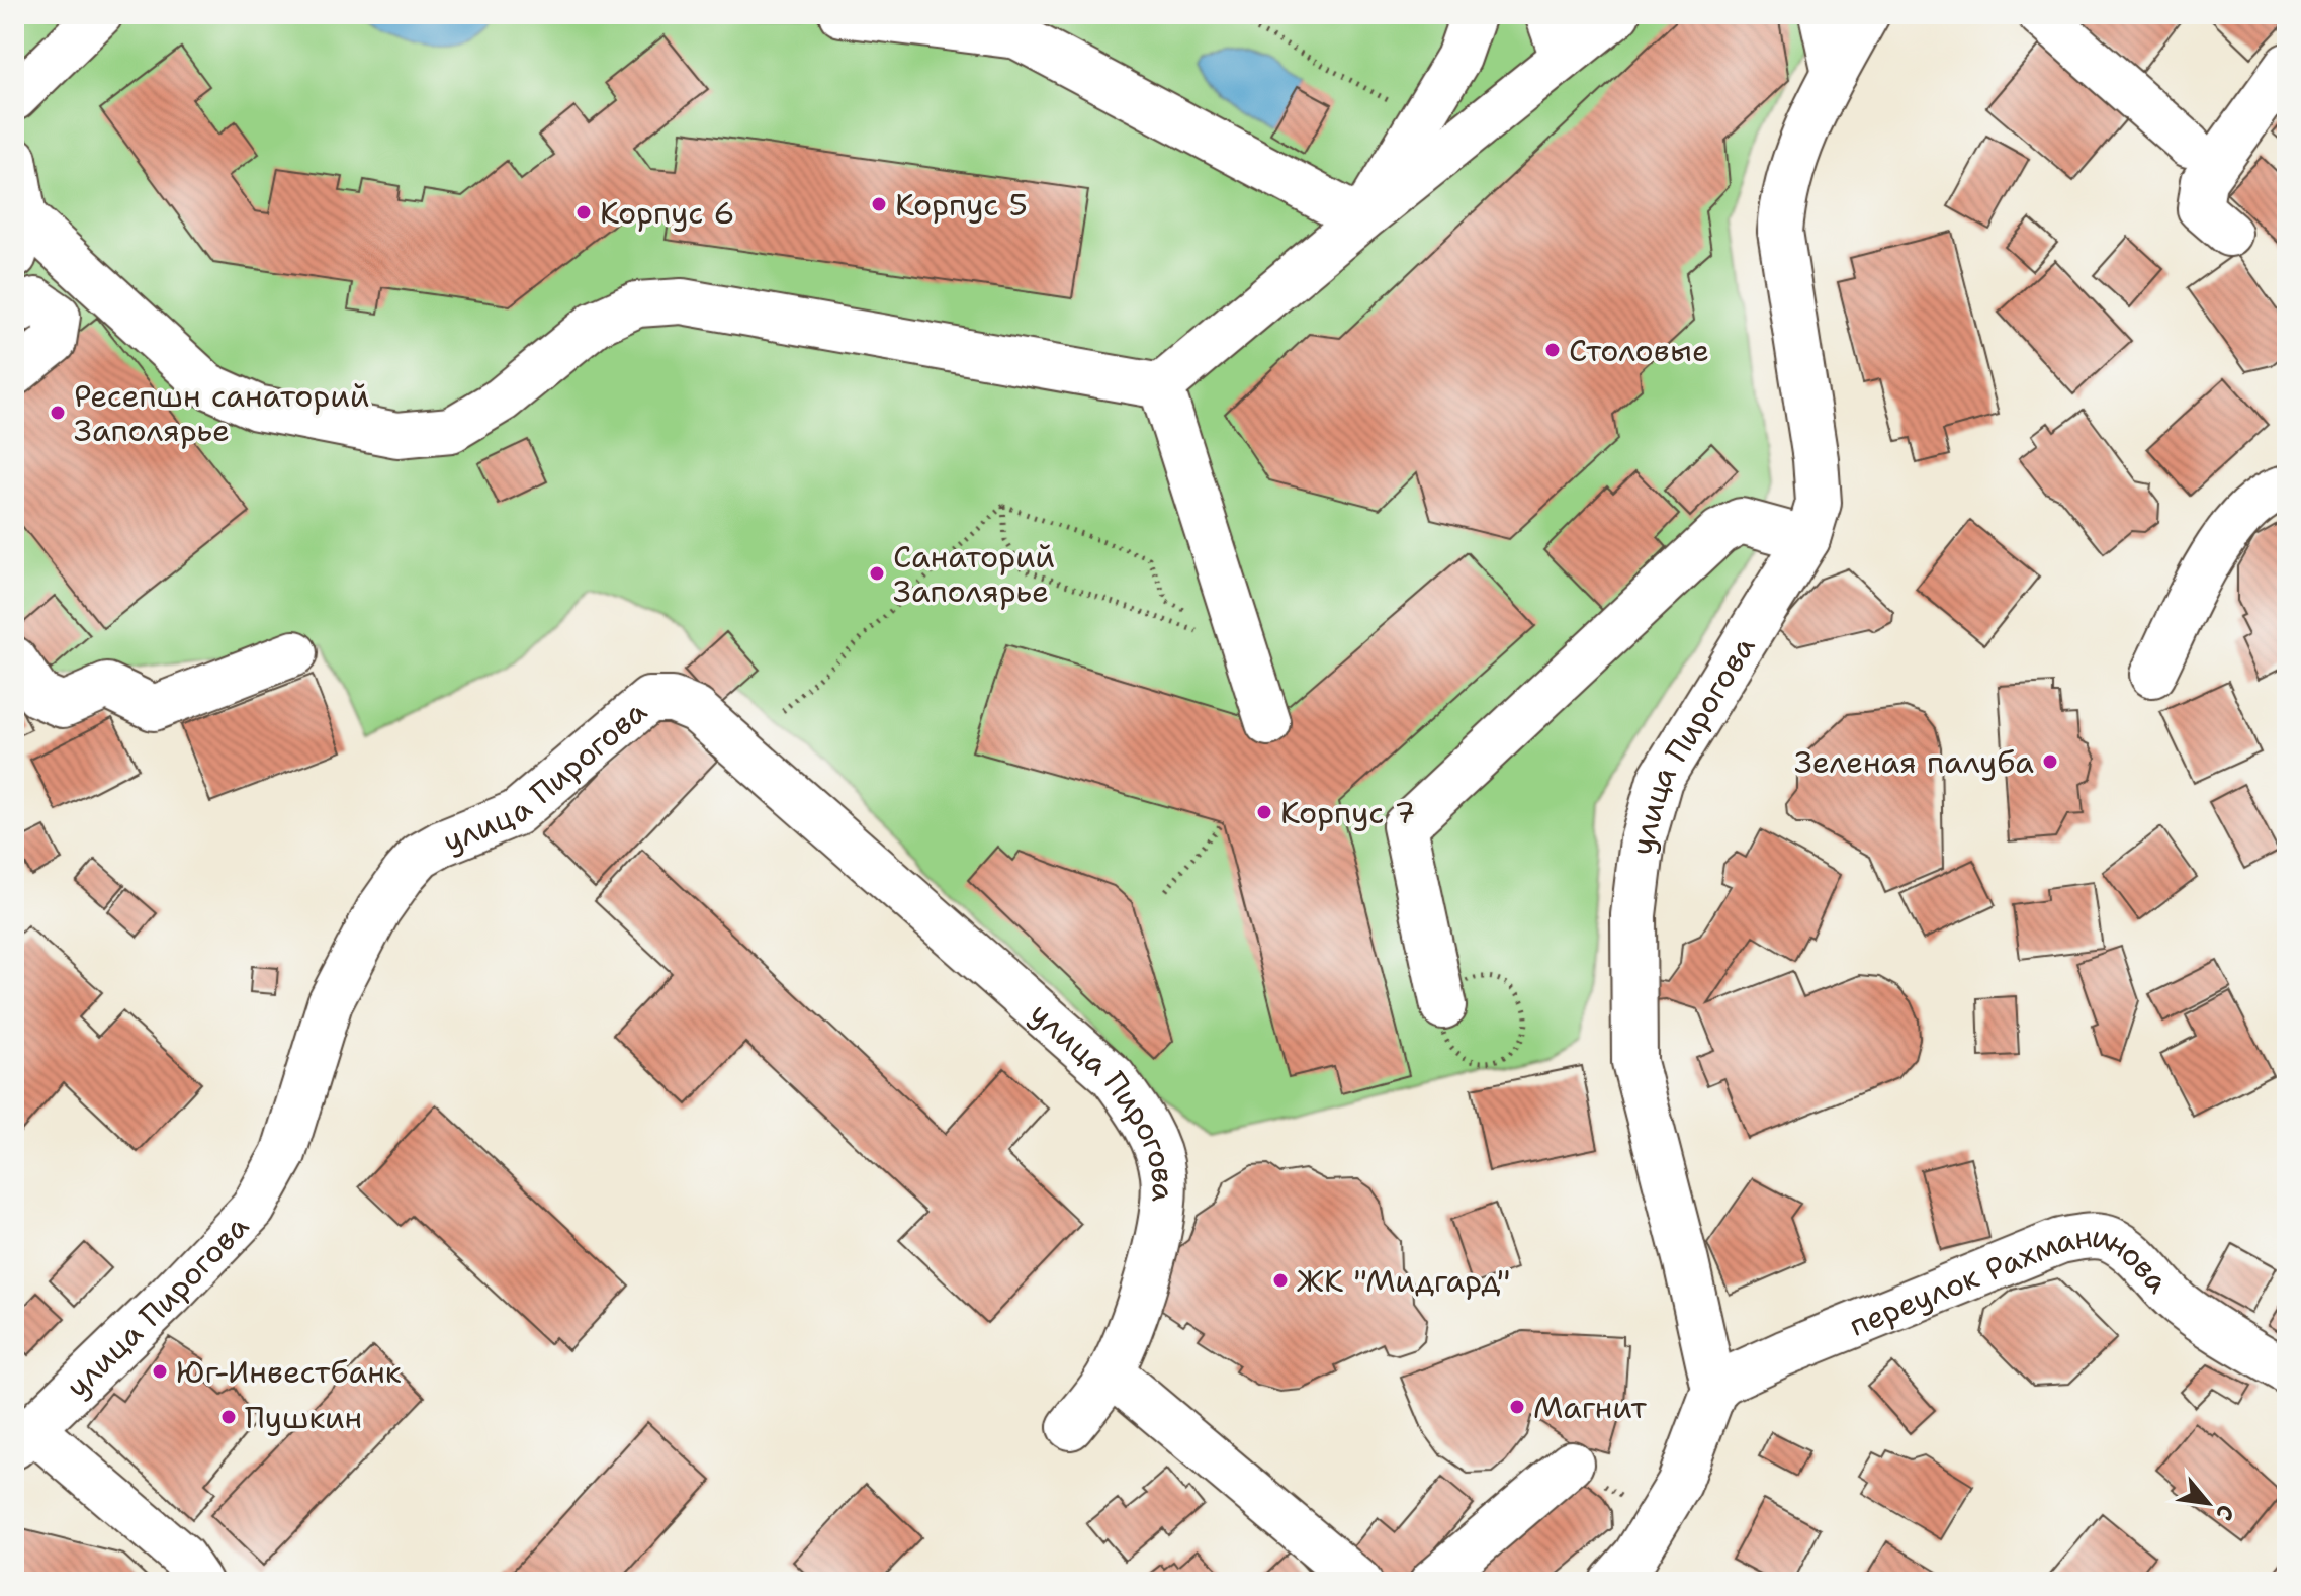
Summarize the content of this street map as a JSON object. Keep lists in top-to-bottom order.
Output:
{
  "streets": {
    "street": ["улица Пирогова", "переулок Рахманинова"]
  },
  "crossings": [
    ["улица Пирогова", "переулок Рахманинова"]
  ],
  "places": [
    "Корпус 5",
    "Корпус 6",
    "Столовые",
    "Ресепшн санаторий Заполярье",
    "Санаторий Заполярье",
    "Зеленая палуба",
    "Корпус 7",
    "ЖК \"Мидгард\"",
    "Юг-Инвестбанк",
    "Магнит",
    "Пушкин"
  ],
  "north": "bottom right"
}
